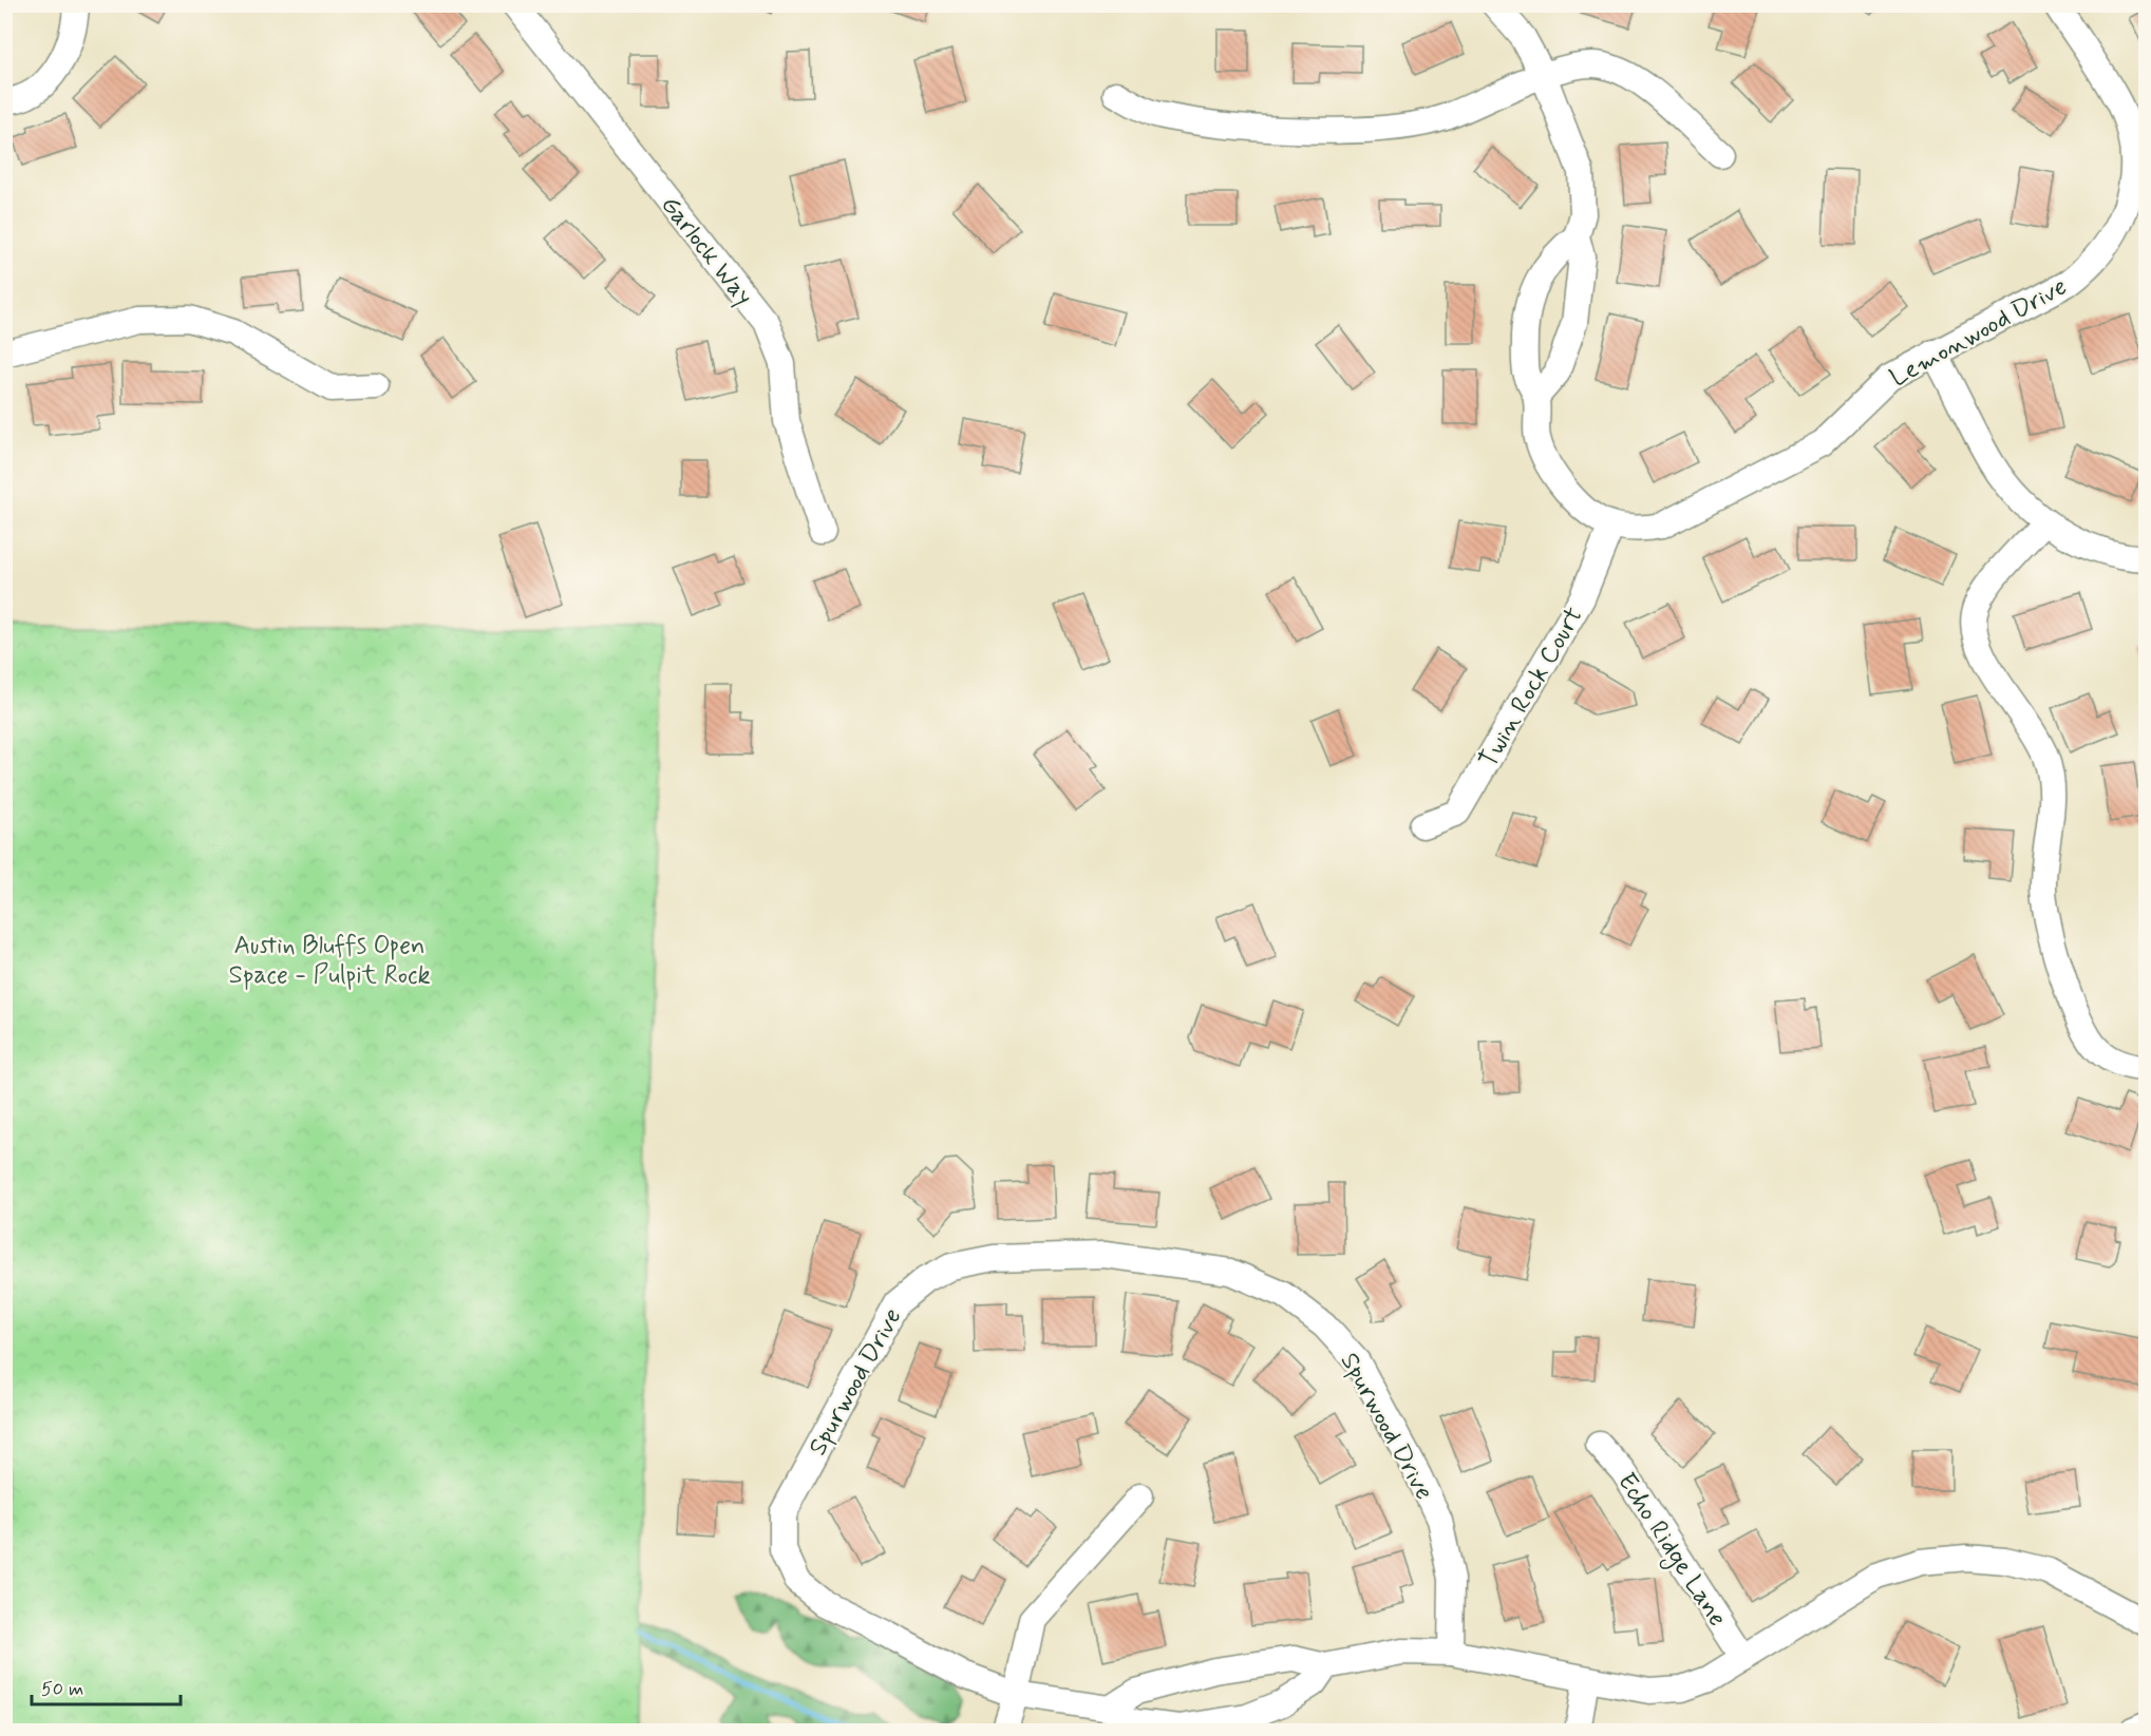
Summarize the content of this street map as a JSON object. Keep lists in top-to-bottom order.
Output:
{
  "streets": {
    "street": [
      "Garlock Way",
      "Lemonwood Drive",
      "Twin Rock Court",
      "Spurwood Drive",
      "Echo Ridge Lane"
    ]
  },
  "crossings": [
    ["Lemonwood Drive", "Twin Rock Court"]
  ],
  "parks": ["Austin Bluffs Open Space - Pulpit Rock"],
  "scale_bar": "50 m"
}
